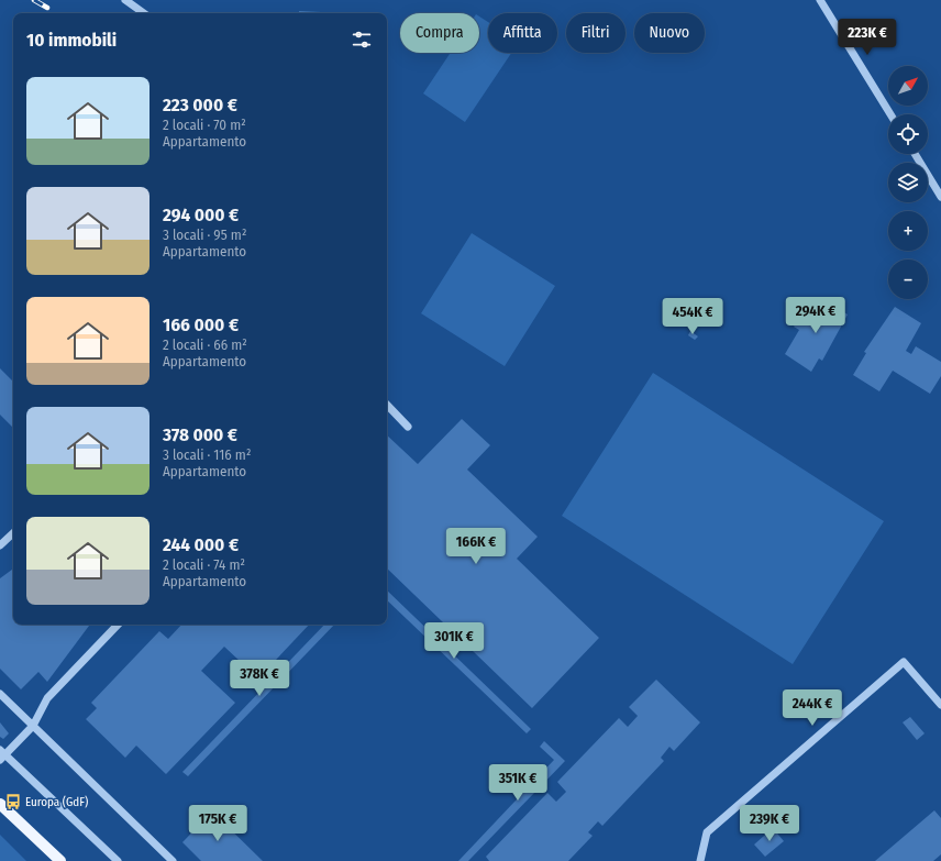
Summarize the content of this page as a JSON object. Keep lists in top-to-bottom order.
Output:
{
  "places": {
    "bus stop": ["Europa (GdF)"]
  },
  "north": "top right",
  "page": {
    "chip": [
      "Compra",
      "Affitta",
      "Filtri",
      "Nuovo"
    ],
    "heading": "10 immobili",
    "price": [
      "223K €",
      "294K €",
      "454K €",
      "166K €",
      "301K €",
      "378K €",
      "244K €",
      "351K €",
      "175K €",
      "239K €"
    ],
    "map_buttons": ["+", "−"],
    "list": [
      {
        "name": "223 000 €",
        "note": "2 locali · 70 m² · Appartamento"
      },
      {
        "name": "294 000 €",
        "note": "3 locali · 95 m² · Appartamento"
      },
      {
        "name": "166 000 €",
        "note": "2 locali · 66 m² · Appartamento"
      },
      {
        "name": "378 000 €",
        "note": "3 locali · 116 m² · Appartamento"
      },
      {
        "name": "244 000 €",
        "note": "2 locali · 74 m² · Appartamento"
      }
    ]
  }
}
